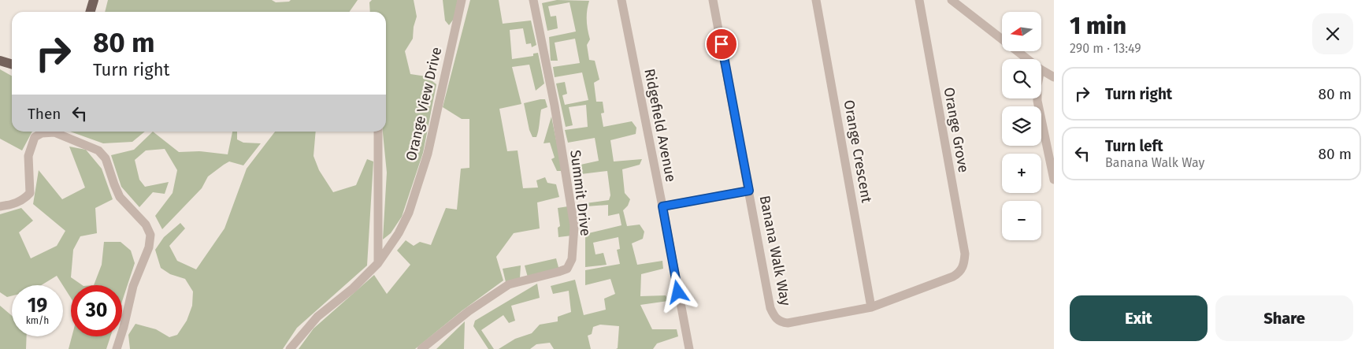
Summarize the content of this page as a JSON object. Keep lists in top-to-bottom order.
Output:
{
  "streets": {
    "street": [
      "Orange View Drive",
      "Ridgefield Avenue",
      "Orange Grove",
      "Orange Crescent",
      "Summit Drive",
      "Banana Walk Way"
    ]
  },
  "crossings": [
    ["Orange Grove", "Orange Crescent"],
    ["Orange Grove", "Banana Walk Way"],
    ["Orange Crescent", "Banana Walk Way"]
  ],
  "north": "left",
  "page": {
    "heading": ["1 min", "290 m · 13:49"],
    "map_buttons": ["+", "−"],
    "turn": ["80 m", "Turn right"],
    "list": [
      {
        "name": "Turn right",
        "value": "80 m"
      },
      {
        "name": "Turn left",
        "note": "Banana Walk Way",
        "value": "80 m"
      }
    ],
    "then": "Then",
    "speed": "19 km/h",
    "limit": "30",
    "buttons": ["Exit", "Share"]
  }
}
